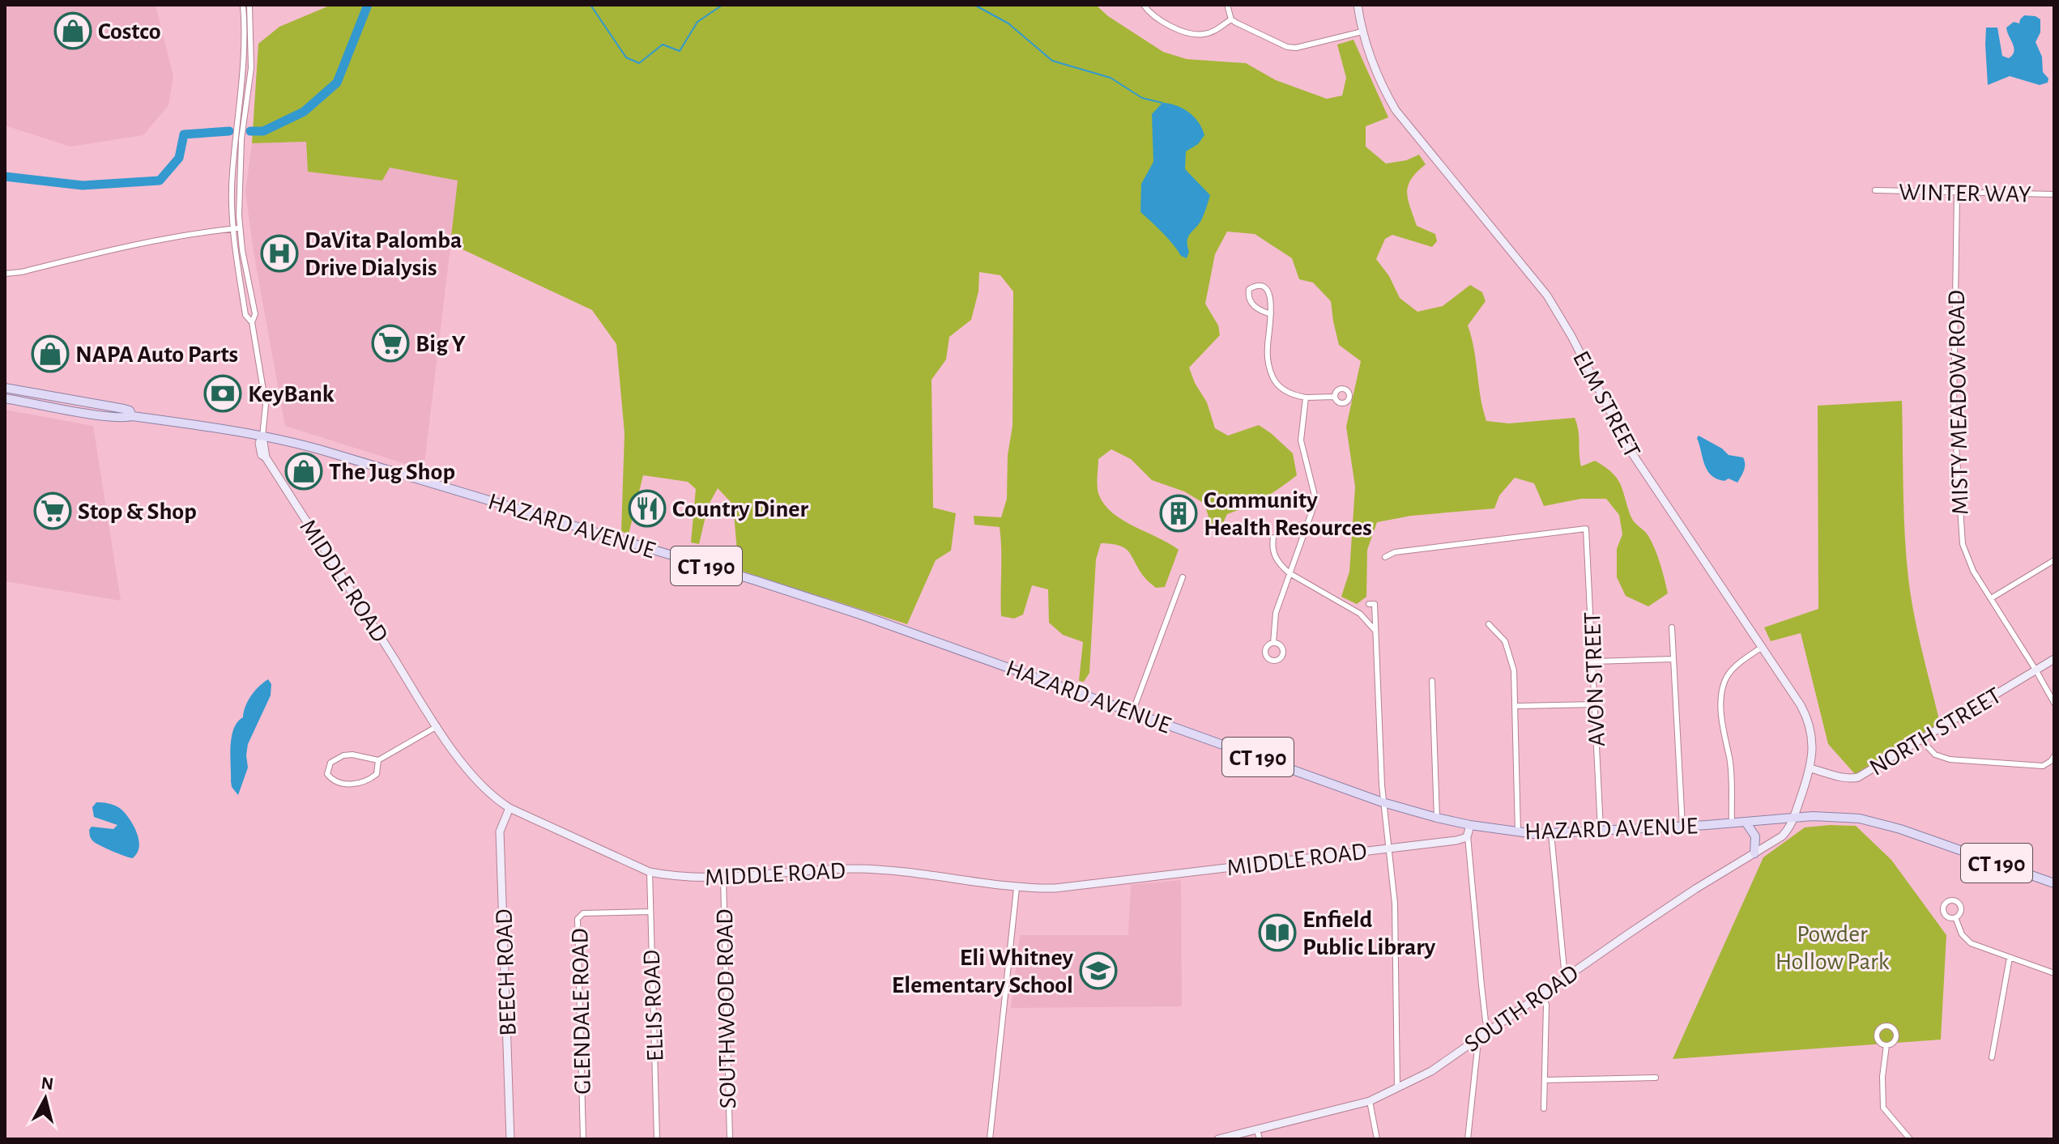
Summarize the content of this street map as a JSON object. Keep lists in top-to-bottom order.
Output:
{
  "streets": {
    "main road": ["HAZARD AVENUE", "CT 190"],
    "street": [
      "WINTER WAY",
      "MISTY MEADOW ROAD",
      "ELM STREET",
      "MIDDLE ROAD",
      "AVON STREET",
      "NORTH STREET",
      "BEECH ROAD",
      "ELLIS ROAD",
      "SOUTH ROAD",
      "SOUTHWOOD ROAD",
      "GLENDALE ROAD"
    ]
  },
  "crossings": [
    ["WINTER WAY", "MISTY MEADOW ROAD"],
    ["MISTY MEADOW ROAD", "NORTH STREET"],
    ["ELM STREET", "HAZARD AVENUE"],
    ["ELM STREET", "NORTH STREET"],
    ["ELM STREET", "SOUTH ROAD"],
    ["HAZARD AVENUE", "MIDDLE ROAD"],
    ["HAZARD AVENUE", "AVON STREET"],
    ["HAZARD AVENUE", "SOUTH ROAD"],
    ["MIDDLE ROAD", "BEECH ROAD"],
    ["MIDDLE ROAD", "ELLIS ROAD"],
    ["MIDDLE ROAD", "SOUTHWOOD ROAD"],
    ["ELLIS ROAD", "GLENDALE ROAD"]
  ],
  "parks": ["Powder Hollow Park"],
  "places": {
    "shop": ["Costco", "NAPA Auto Parts", "The Jug Shop"],
    "hospital": ["DaVita Palomba Drive Dialysis"],
    "supermarket": ["Big Y", "Stop & Shop"],
    "bank": ["KeyBank"],
    "restaurant": ["Country Diner"],
    "building": ["Community Health Resources"],
    "library": ["Enfield Public Library"],
    "school or university": ["Eli Whitney Elementary School"]
  },
  "north": "top"
}
